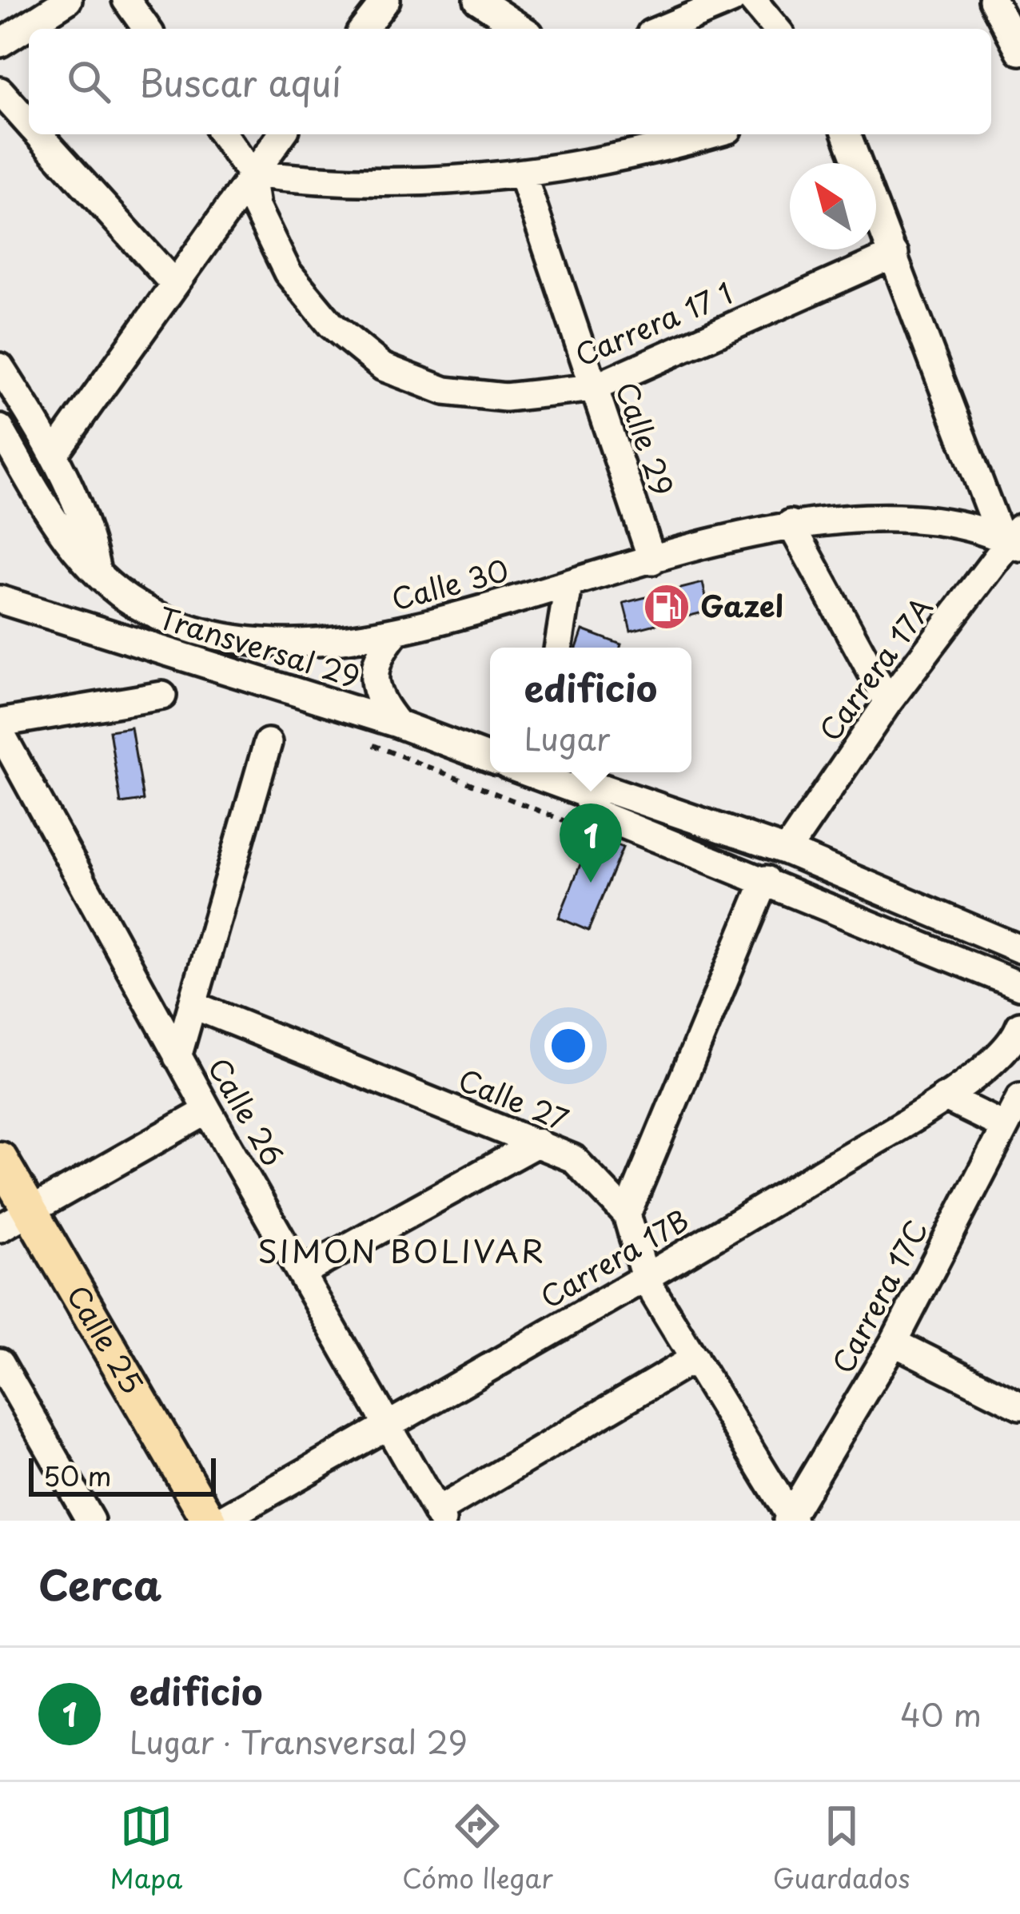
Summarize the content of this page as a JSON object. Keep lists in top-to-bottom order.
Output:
{
  "streets": {
    "main road": ["Calle 25"],
    "street": [
      "Carrera 17 1",
      "Calle 29",
      "Calle 30",
      "Transversal 29",
      "Carrera 17A",
      "Calle 27",
      "Calle 26",
      "Carrera 17B",
      "Carrera 17C"
    ]
  },
  "crossings": [
    ["Carrera 17 1", "Calle 29"],
    ["Calle 29", "Calle 30"],
    ["Calle 30", "Carrera 17A"],
    ["Calle 27", "Carrera 17B"],
    ["Calle 27", "Carrera 17C"],
    ["Calle 26", "Carrera 17B"]
  ],
  "districts": ["SIMON BOLIVAR"],
  "places": {
    "fuel station": ["Gazel"]
  },
  "scale_bar": "50 m",
  "north": "top left",
  "page": {
    "search": "Buscar aquí",
    "popup": ["edificio", "Lugar"],
    "pins": "1",
    "scale": "50 m",
    "heading": "Cerca",
    "list": [
      {
        "mark": "1",
        "name": "edificio",
        "note": "Lugar · Transversal 29",
        "value": "40 m"
      }
    ],
    "nav": ["Mapa", "Cómo llegar", "Guardados"]
  }
}
